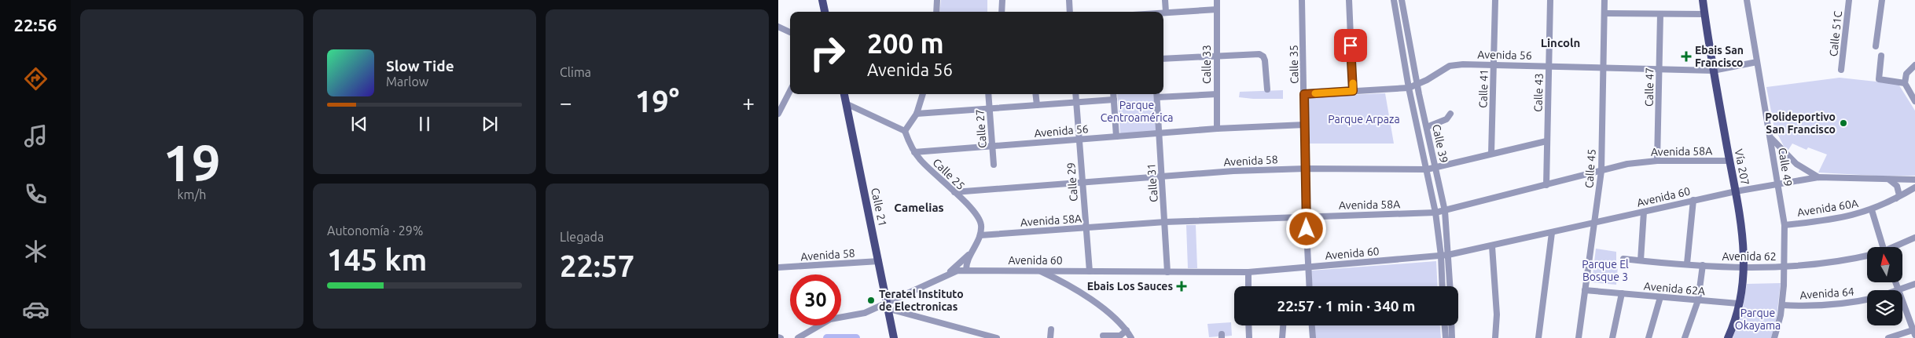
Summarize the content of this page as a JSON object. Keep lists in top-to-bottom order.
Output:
{
  "streets": {
    "main road": ["Vía 207", "Calle 21"],
    "street": [
      "Calle 51C",
      "Avenida 56",
      "Calle 33",
      "Calle 35",
      "Calle 47",
      "Calle 41",
      "Calle 43",
      "Calle 27",
      "Calle 39",
      "Avenida 58A",
      "Avenida 58",
      "Calle 49",
      "Calle 45",
      "Calle 25",
      "Calle 29",
      "Calle 31",
      "Avenida 60",
      "Avenida 60A",
      "Avenida 62",
      "Avenida 62A",
      "Avenida 64"
    ]
  },
  "crossings": [
    ["Avenida 56", "Calle 33"],
    ["Avenida 56", "Calle 35"],
    ["Avenida 56", "Calle 47"],
    ["Avenida 56", "Calle 41"],
    ["Avenida 56", "Calle 43"],
    ["Avenida 56", "Calle 27"],
    ["Avenida 56", "Calle 39"],
    ["Avenida 56", "Vía 207"],
    ["Avenida 56", "Calle 49"],
    ["Avenida 56", "Calle 45"],
    ["Avenida 56", "Calle 25"],
    ["Avenida 56", "Calle 29"],
    ["Avenida 56", "Calle 31"],
    ["Calle 35", "Avenida 58A"],
    ["Calle 35", "Avenida 58"],
    ["Calle 35", "Avenida 60"],
    ["Calle 47", "Avenida 58A"],
    ["Calle 41", "Avenida 58"],
    ["Calle 43", "Avenida 58A"],
    ["Calle 43", "Avenida 58"],
    ["Calle 39", "Avenida 58A"],
    ["Calle 39", "Avenida 58"],
    ["Calle 39", "Avenida 60"],
    ["Avenida 58A", "Vía 207"],
    ["Avenida 58A", "Calle 45"],
    ["Avenida 58A", "Calle 25"],
    ["Avenida 58A", "Calle 29"],
    ["Avenida 58A", "Calle 31"],
    ["Avenida 58", "Calle 25"],
    ["Avenida 58", "Calle 29"],
    ["Avenida 58", "Calle 31"],
    ["Avenida 58", "Calle 21"],
    ["Vía 207", "Avenida 60"],
    ["Vía 207", "Avenida 62"],
    ["Vía 207", "Avenida 62A"],
    ["Calle 49", "Avenida 60"],
    ["Calle 49", "Avenida 60A"],
    ["Calle 49", "Avenida 62"],
    ["Calle 49", "Avenida 64"],
    ["Calle 45", "Avenida 60"],
    ["Calle 45", "Avenida 62A"],
    ["Calle 29", "Avenida 60"],
    ["Calle 31", "Avenida 60"],
    ["Avenida 60", "Calle 21"]
  ],
  "districts": ["Lincoln", "Camelias"],
  "parks": [
    "Parque Centroamérica",
    "Parque Arpaza",
    "Parque El Bosque 3",
    "Parque Okayama"
  ],
  "places": {
    "health": ["Ebais San Francisco", "Ebais Los Sauces"],
    "other": ["Polideportivo San Francisco", "Teratel Instituto de Electronicas"]
  },
  "north": "top",
  "page": {
    "tabs": "22:56",
    "tile": [
      ["19", "km/h"],
      "Clima",
      ["Autonomía · 29%", "145 km"],
      ["Llegada", "22:57"]
    ],
    "turn": ["200 m", "Avenida 56"],
    "song": ["Slow Tide", "Marlow"],
    "heat": ["−", "19°", "+"],
    "limit": "30",
    "trip": "22:57 · 1 min · 340 m"
  }
}
